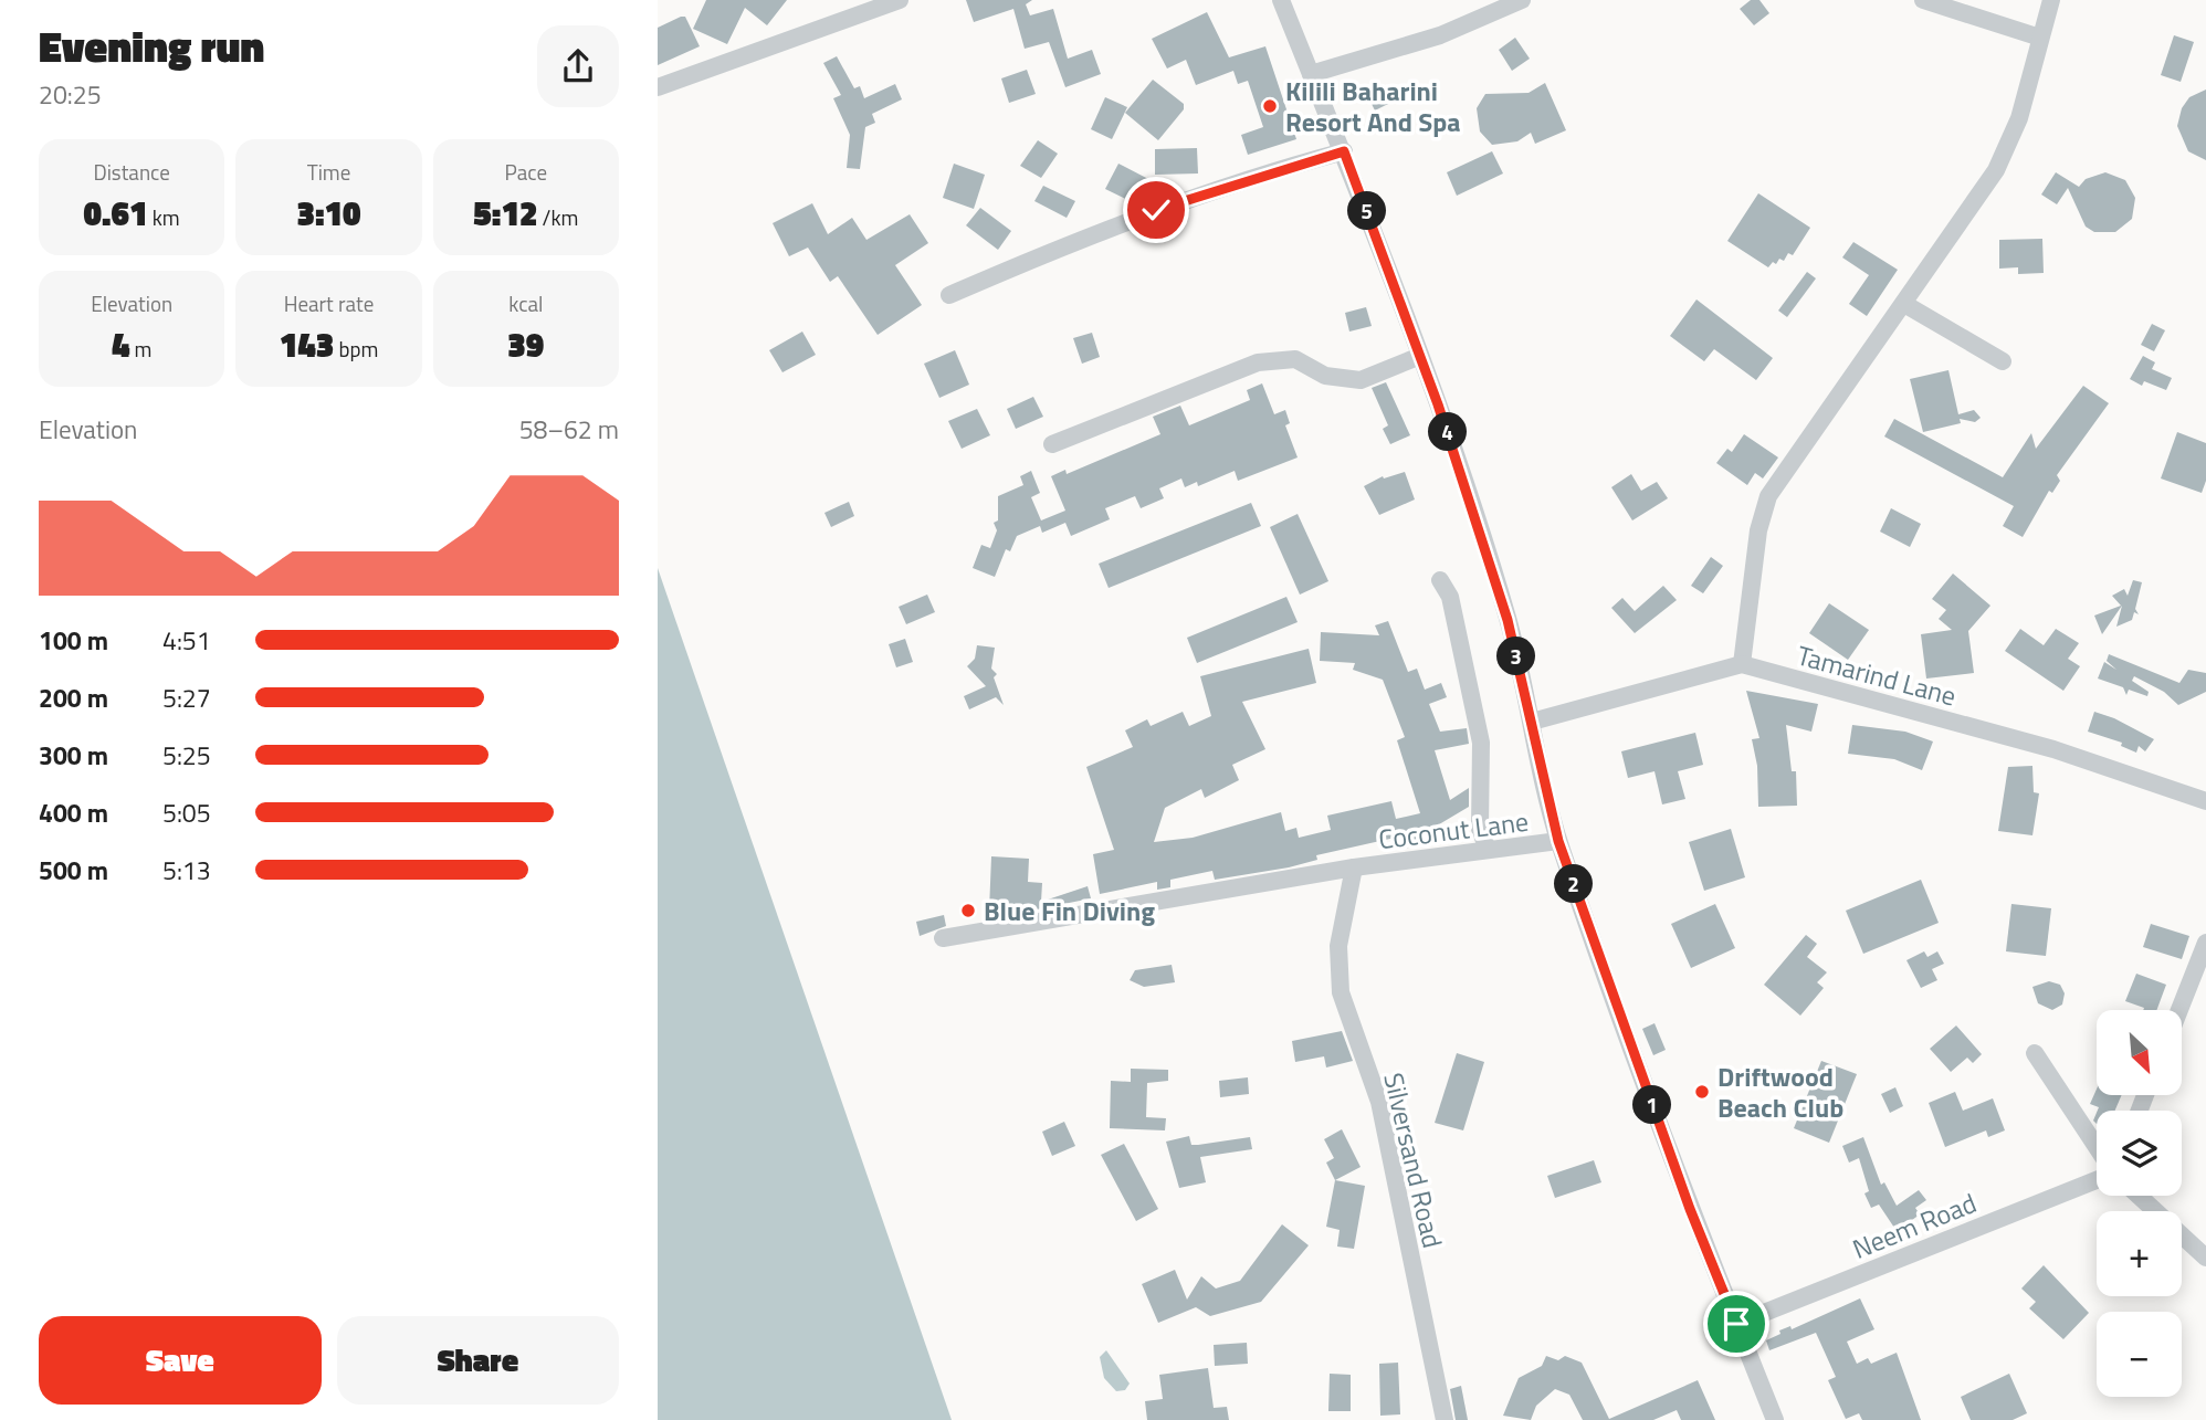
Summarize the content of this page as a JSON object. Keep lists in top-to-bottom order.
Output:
{
  "streets": {
    "street": [
      "Tamarind Lane",
      "Coconut Lane",
      "Silversand Road",
      "Neem Road"
    ]
  },
  "crossings": [
    ["Coconut Lane", "Silversand Road"]
  ],
  "places": ["Kilili Baharini Resort And Spa", "Blue Fin Diving", "Driftwood Beach Club"],
  "north": "bottom right",
  "page": {
    "heading": ["Evening run", "20:25"],
    "stats": [
      ["Distance", "0.61 km"],
      ["Time", "3:10"],
      ["Pace", "5:12 /km"],
      ["Elevation", "4 m"],
      ["Heart rate", "143 bpm"],
      ["kcal", "39"]
    ],
    "pins": [
      "5",
      "4",
      "3",
      "2",
      "1"
    ],
    "chart": ["Elevation", "58–62 m"],
    "list": [
      {
        "name": "100 m",
        "note": "4:51"
      },
      {
        "name": "200 m",
        "note": "5:27"
      },
      {
        "name": "300 m",
        "note": "5:25"
      },
      {
        "name": "400 m",
        "note": "5:05"
      },
      {
        "name": "500 m",
        "note": "5:13"
      }
    ],
    "map_buttons": ["+", "−"],
    "buttons": ["Save", "Share"]
  }
}
